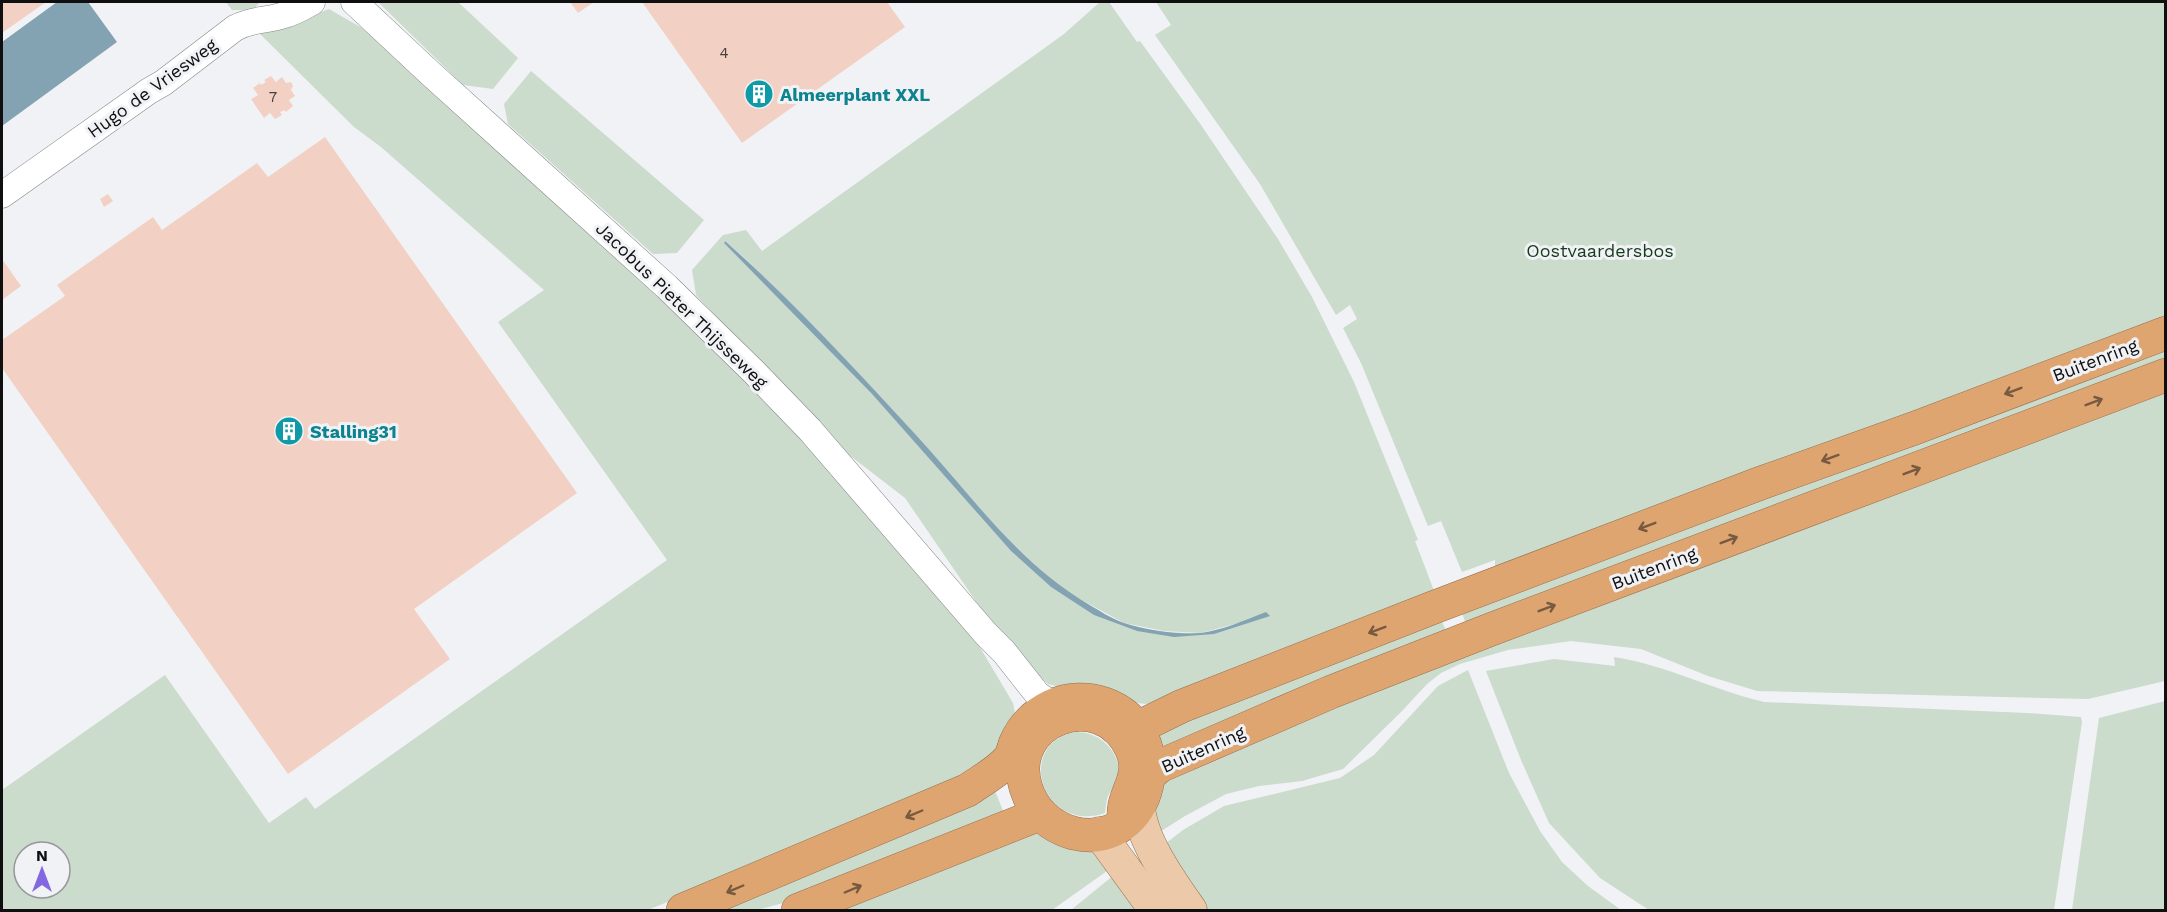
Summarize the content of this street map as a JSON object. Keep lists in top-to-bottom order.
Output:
{
  "streets": {
    "highway": ["Buitenring"],
    "street": ["Hugo de Vriesweg", "Jacobus Pieter Thijsseweg"]
  },
  "crossings": [
    ["Jacobus Pieter Thijsseweg", "Buitenring"]
  ],
  "parks": ["Oostvaardersbos"],
  "places": {
    "building": ["Almeerplant XXL", "Stalling31"]
  },
  "house_numbers": ["4", "7"],
  "north": "top"
}
